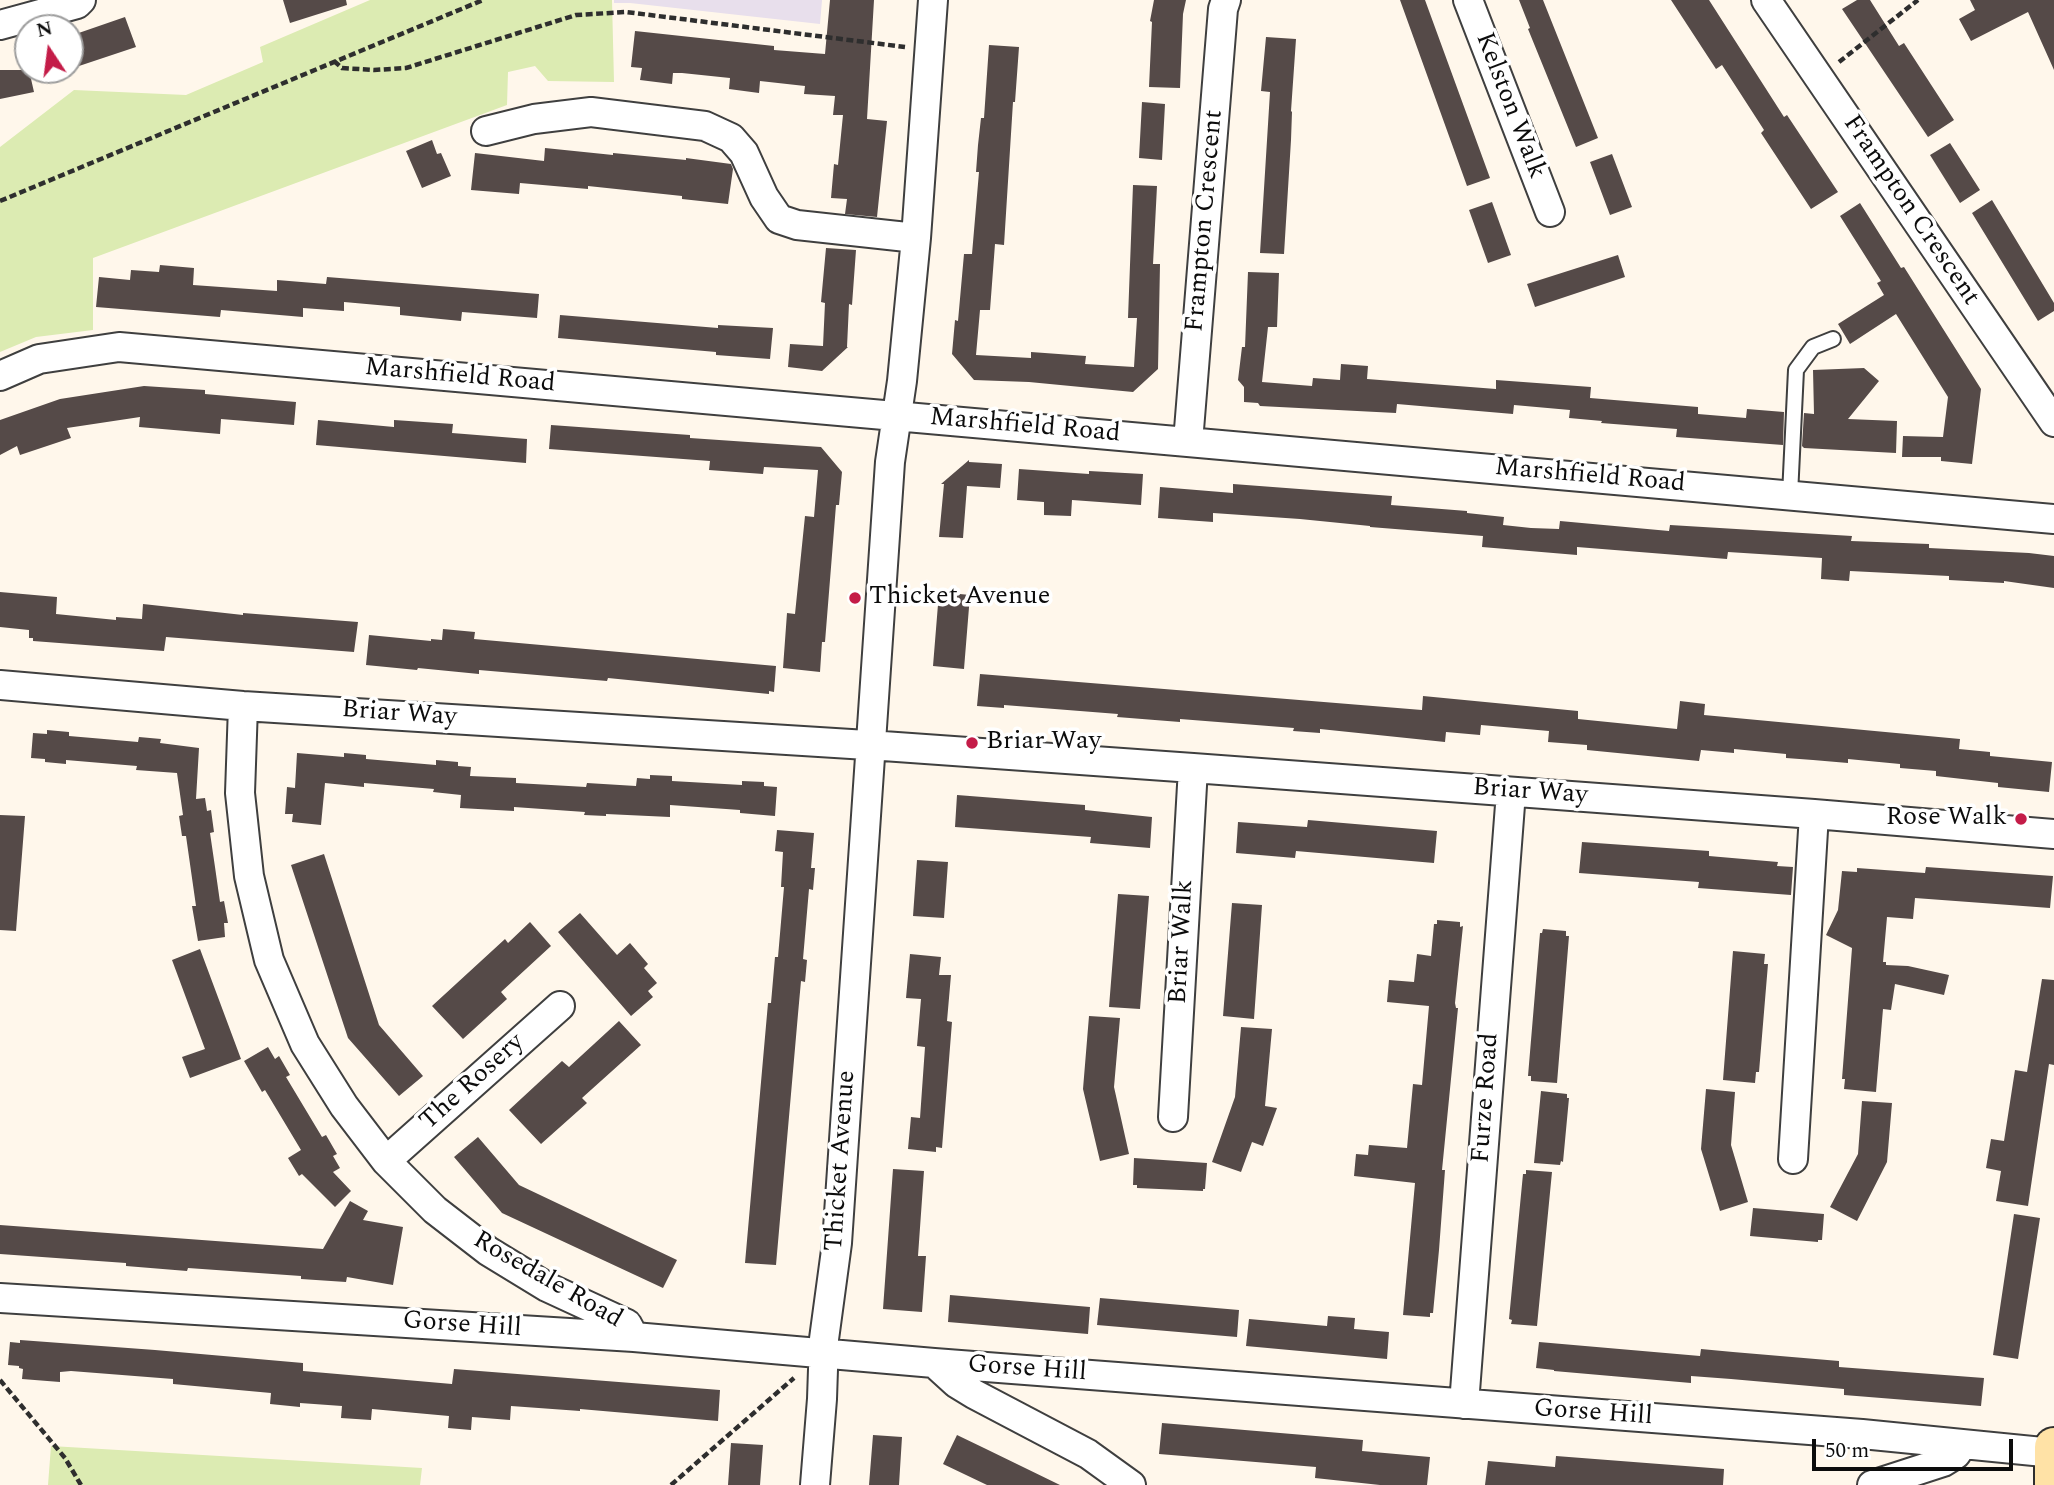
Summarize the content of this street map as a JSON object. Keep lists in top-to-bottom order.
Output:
{
  "streets": {
    "street": [
      "Kelston Walk",
      "Frampton Crescent",
      "Marshfield Road",
      "Briar Way",
      "Briar Walk",
      "The Rosery",
      "Furze Road",
      "Thicket Avenue",
      "Rosedale Road",
      "Gorse Hill"
    ]
  },
  "crossings": [
    ["Frampton Crescent", "Marshfield Road"],
    ["Marshfield Road", "Thicket Avenue"],
    ["Briar Way", "Briar Walk"],
    ["Briar Way", "Furze Road"],
    ["Briar Way", "Thicket Avenue"],
    ["Briar Way", "Rosedale Road"],
    ["The Rosery", "Rosedale Road"],
    ["Furze Road", "Gorse Hill"],
    ["Thicket Avenue", "Gorse Hill"],
    ["Rosedale Road", "Gorse Hill"]
  ],
  "places": ["Thicket Avenue", "Briar Way", "Rose Walk"],
  "scale_bar": "50 m",
  "north": "top"
}
